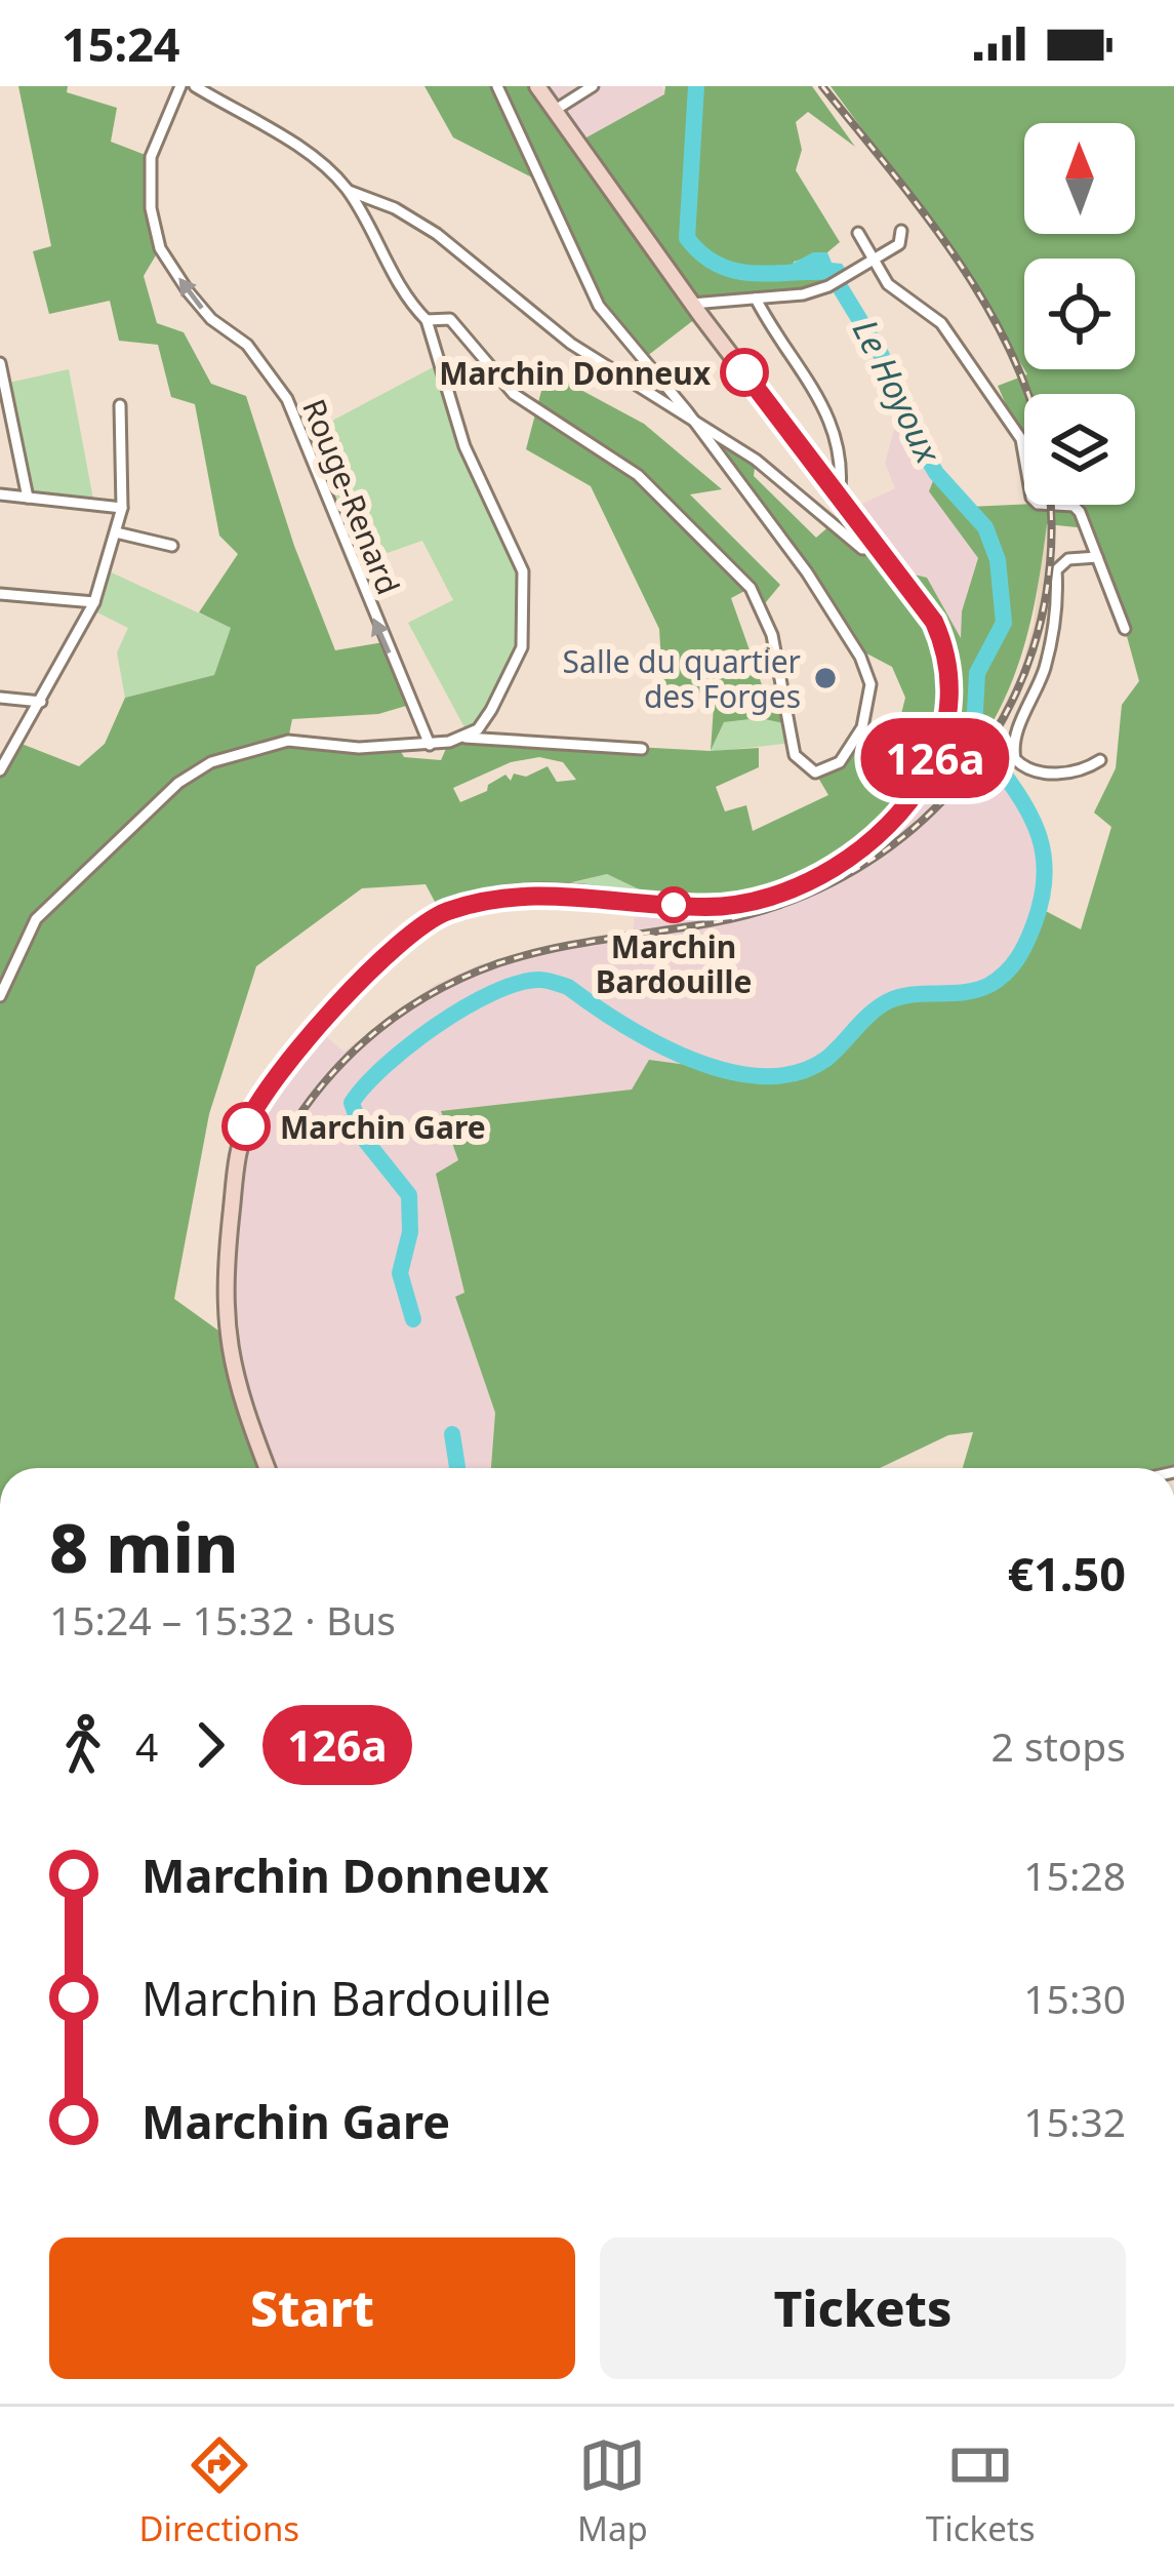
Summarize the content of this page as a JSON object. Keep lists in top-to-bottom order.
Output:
{
  "streets": {
    "street": ["Rouge-Renard"]
  },
  "one_way": ["Rouge-Renard"],
  "water": ["Le Hoyoux"],
  "places": [
    "Marchin Donneux",
    "Salle du quartier des Forges",
    "Marchin Bardouille",
    "Marchin Gare"
  ],
  "lines": ["bus line 126a"],
  "north": "top",
  "page": {
    "status": "15:24",
    "on_map": "126a",
    "heading": ["8 min", "15:24 – 15:32 · Bus", "€1.50"],
    "legs": ["4", "126a", "2 stops"],
    "list": [
      {
        "name": "Marchin Donneux",
        "value": "15:28"
      },
      {
        "name": "Marchin Bardouille",
        "value": "15:30"
      },
      {
        "name": "Marchin Gare",
        "value": "15:32"
      }
    ],
    "buttons": ["Start", "Tickets"],
    "tabs": ["Directions", "Map", "Tickets"]
  }
}
